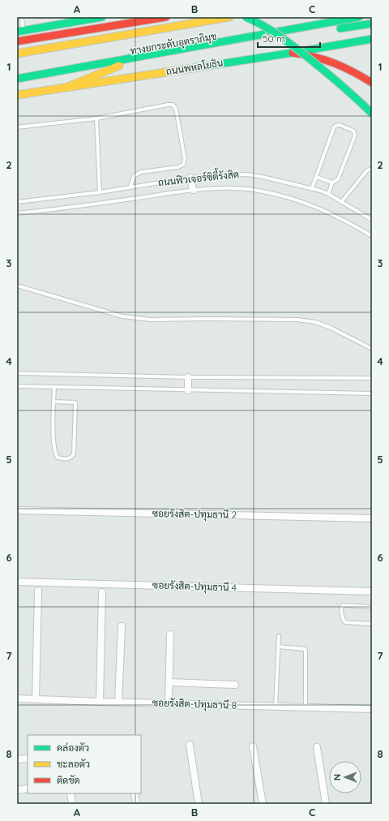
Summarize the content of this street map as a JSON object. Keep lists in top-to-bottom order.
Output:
{
  "streets": {
    "main road": ["ทางยกระดับอุตราภิมุข", "ถนนพหลโยธิน"],
    "street": ["ซอยรังสิต-ปทุมธานี 2", "ซอยรังสิต-ปทุมธานี 4", "ซอยรังสิต-ปทุมธานี 8"],
    "lane": ["ถนนฟิวเจอร์ซิตี้รังสิต"]
  },
  "legend": ["คล่องตัว", "ชะลอตัว", "ติดขัด"],
  "scale_bar": "50 m",
  "north": "left",
  "grid": {
    "columns": ["A", "B", "C"],
    "rows": [
      "1",
      "2",
      "3",
      "4",
      "5",
      "6",
      "7",
      "8"
    ]
  }
}
